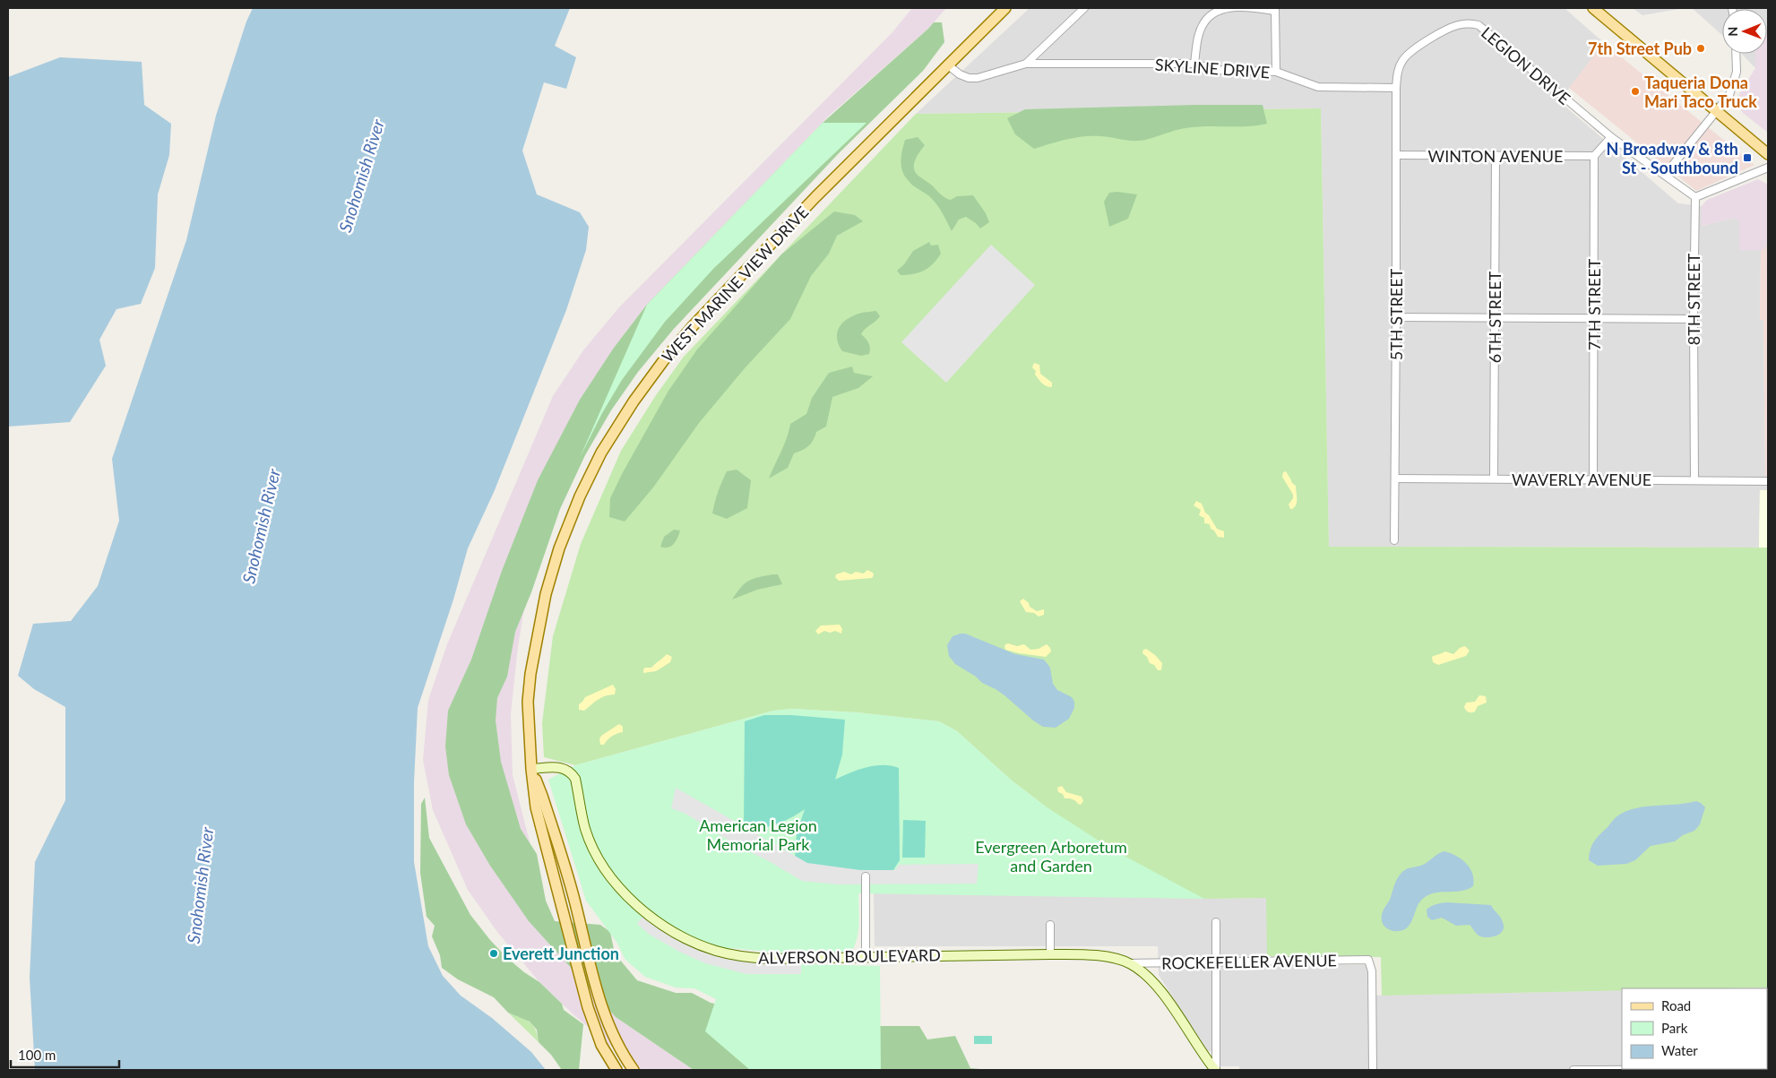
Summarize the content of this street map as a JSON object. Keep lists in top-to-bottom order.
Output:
{
  "streets": {
    "main road": ["WEST MARINE VIEW DRIVE", "ALVERSON BOULEVARD"],
    "street": [
      "LEGION DRIVE",
      "SKYLINE DRIVE",
      "WINTON AVENUE",
      "8TH STREET",
      "7TH STREET",
      "5TH STREET",
      "6TH STREET",
      "WAVERLY AVENUE",
      "ROCKEFELLER AVENUE"
    ]
  },
  "crossings": [
    ["LEGION DRIVE", "SKYLINE DRIVE"],
    ["LEGION DRIVE", "8TH STREET"],
    ["LEGION DRIVE", "5TH STREET"],
    ["SKYLINE DRIVE", "5TH STREET"],
    ["WINTON AVENUE", "7TH STREET"],
    ["WINTON AVENUE", "5TH STREET"],
    ["WINTON AVENUE", "6TH STREET"],
    ["WEST MARINE VIEW DRIVE", "ALVERSON BOULEVARD"],
    ["8TH STREET", "WAVERLY AVENUE"],
    ["7TH STREET", "WAVERLY AVENUE"],
    ["5TH STREET", "WAVERLY AVENUE"],
    ["6TH STREET", "WAVERLY AVENUE"],
    ["ALVERSON BOULEVARD", "ROCKEFELLER AVENUE"]
  ],
  "water": ["Snohomish River"],
  "parks": ["American Legion Memorial Park", "Evergreen Arboretum and Garden"],
  "places": {
    "other": ["7th Street Pub", "Taqueria Dona Mari Taco Truck", "Everett Junction"],
    "transit": ["N Broadway & 8th St - Southbound"]
  },
  "legend": ["Road", "Park", "Water"],
  "scale_bar": "100 m",
  "north": "left"
}
